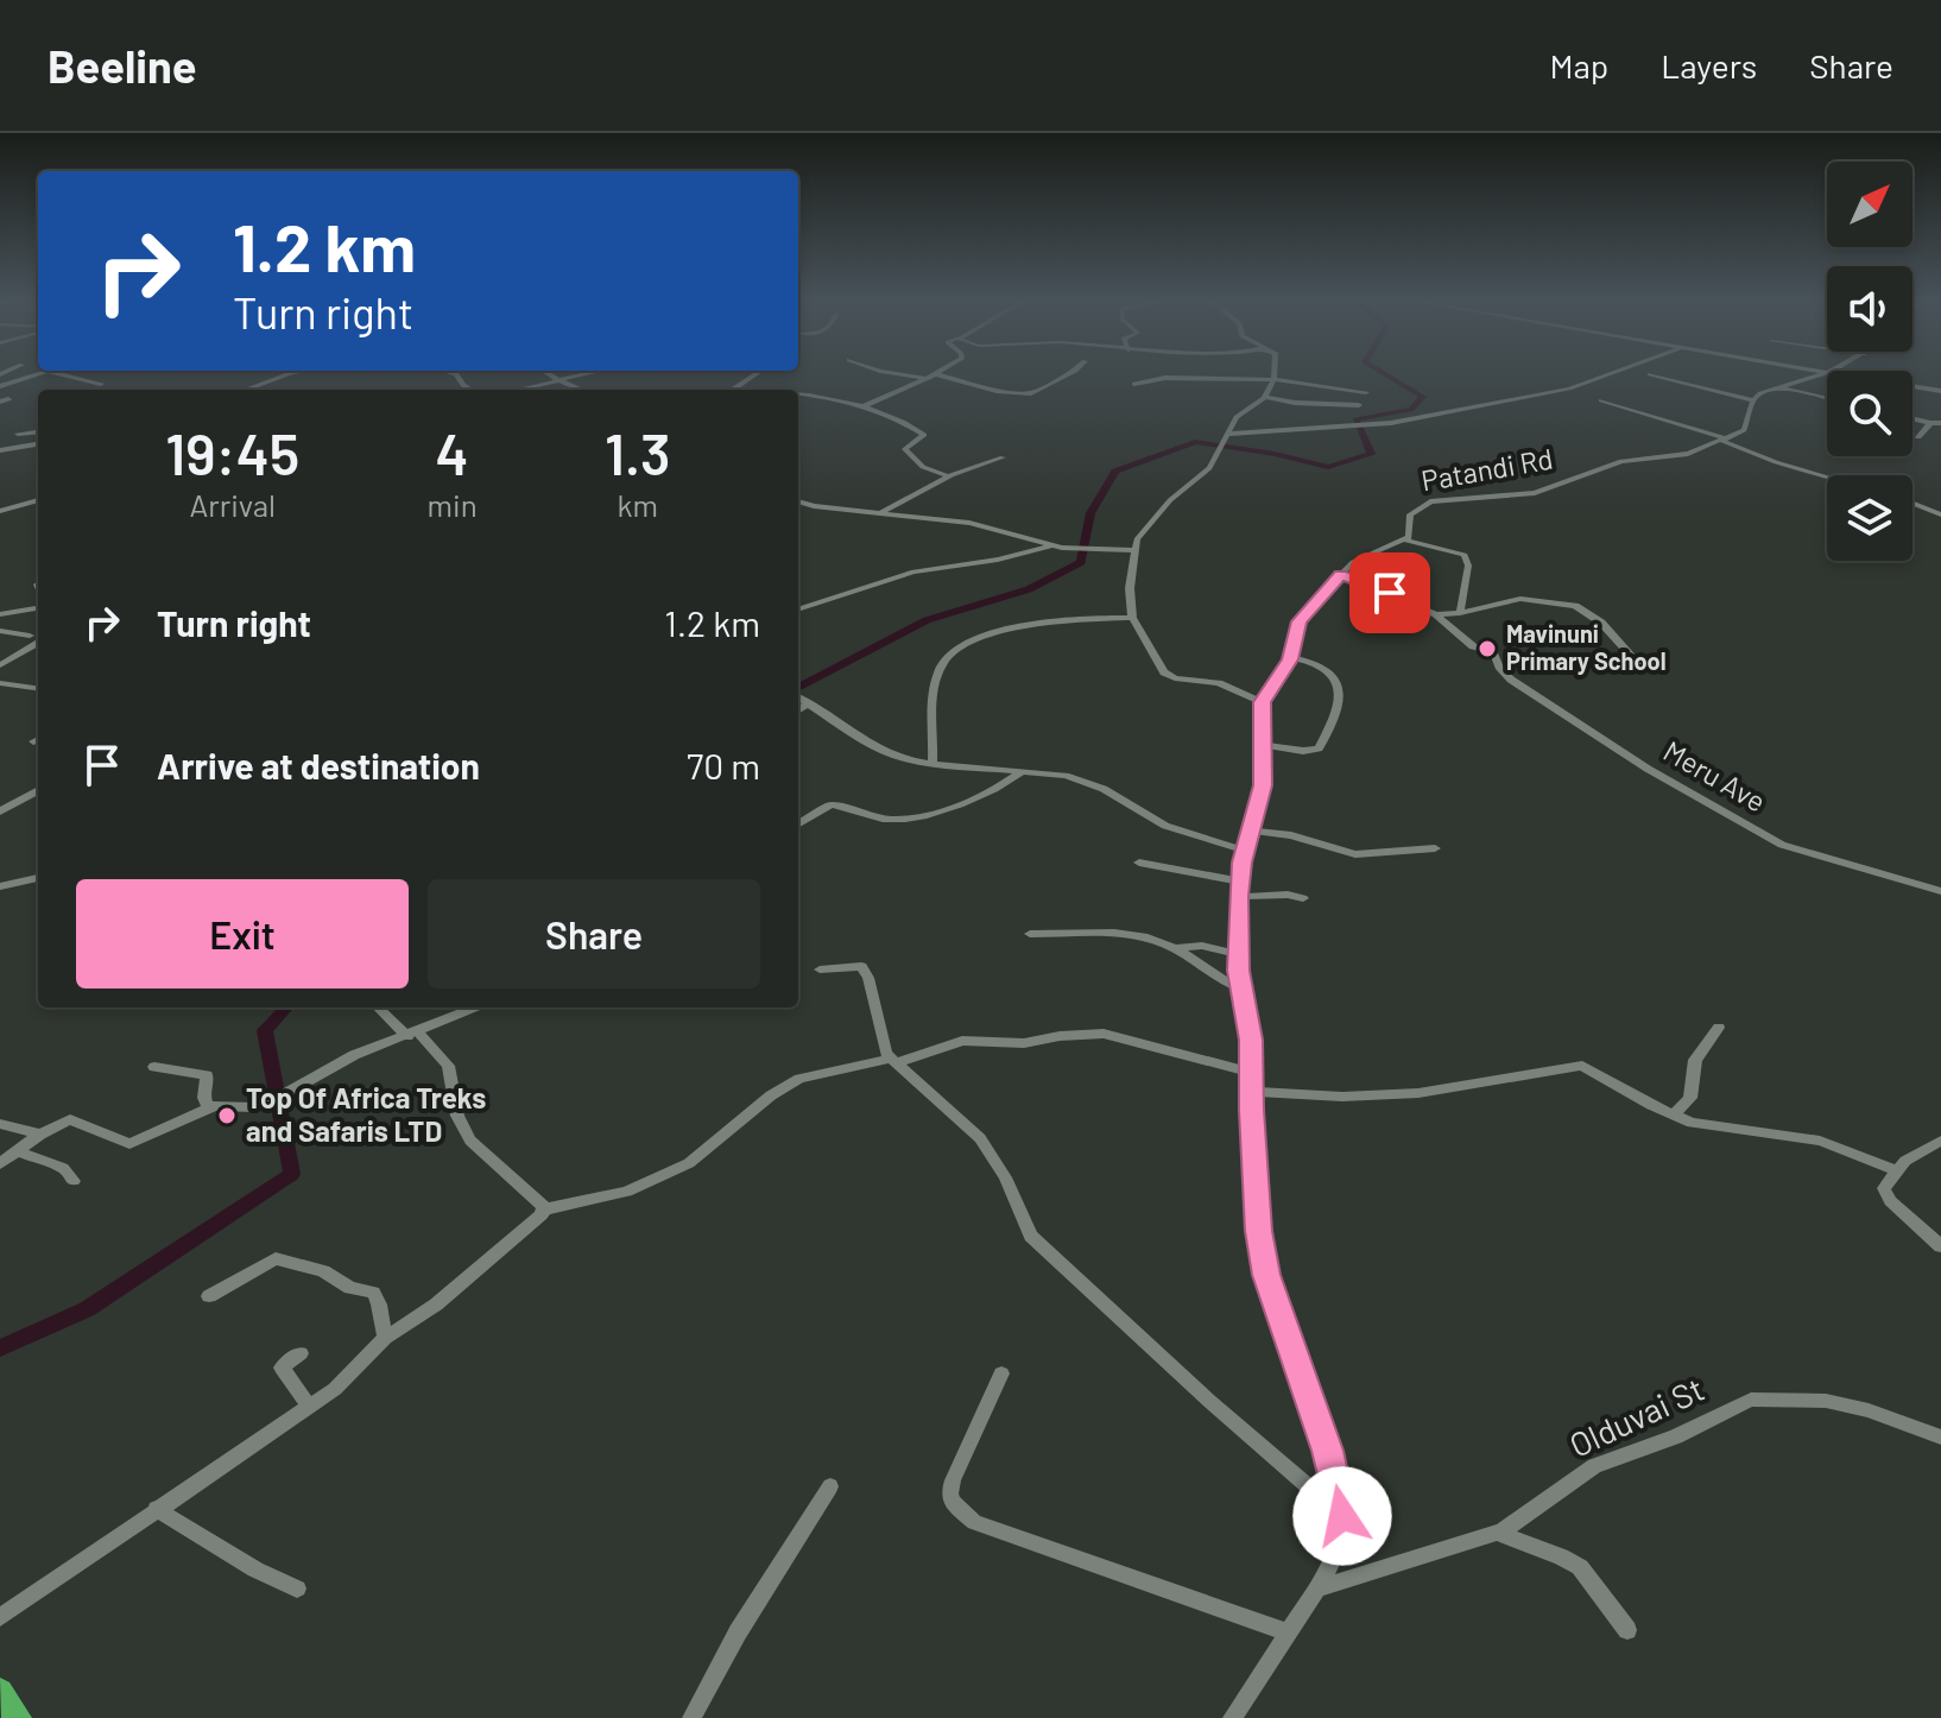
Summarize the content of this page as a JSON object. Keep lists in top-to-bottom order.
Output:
{
  "streets": {
    "street": ["Patandi Rd", "Meru Ave", "Olduvai St"]
  },
  "places": ["Mavinuni Primary School", "Top Of Africa Treks and Safaris LTD"],
  "north": "top right",
  "page": {
    "header": "Beeline",
    "nav": ["Map", "Layers", "Share"],
    "turn": ["1.2 km", "Turn right"],
    "eta": [
      "19:45",
      "Arrival",
      "4",
      "min",
      "1.3",
      "km"
    ],
    "list": [
      {
        "name": "Turn right",
        "value": "1.2 km"
      },
      {
        "name": "Arrive at destination",
        "value": "70 m"
      }
    ],
    "buttons": ["Exit", "Share"]
  }
}
